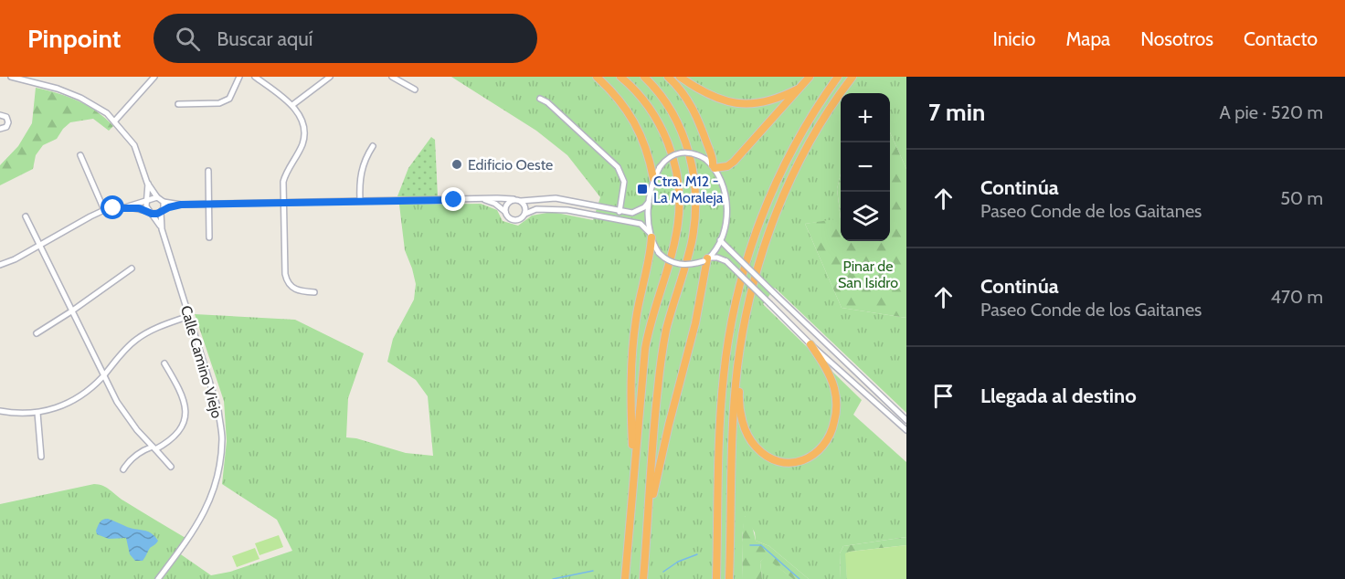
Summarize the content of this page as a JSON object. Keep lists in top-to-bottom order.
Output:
{
  "streets": {
    "street": ["Calle Camino Viejo"]
  },
  "parks": ["Pinar de San Isidro"],
  "places": {
    "other": ["Edificio Oeste"],
    "transit": ["Ctra. M12 - La Moraleja"]
  },
  "page": {
    "header": "Pinpoint",
    "search": "Buscar aquí",
    "nav": [
      "Inicio",
      "Mapa",
      "Nosotros",
      "Contacto"
    ],
    "heading": ["7 min", "A pie · 520 m"],
    "map_buttons": ["+", "−"],
    "list": [
      ["Continúa", "Paseo Conde de los Gaitanes", "50 m"],
      ["Continúa", "Paseo Conde de los Gaitanes", "470 m"],
      "Llegada al destino"
    ]
  }
}
